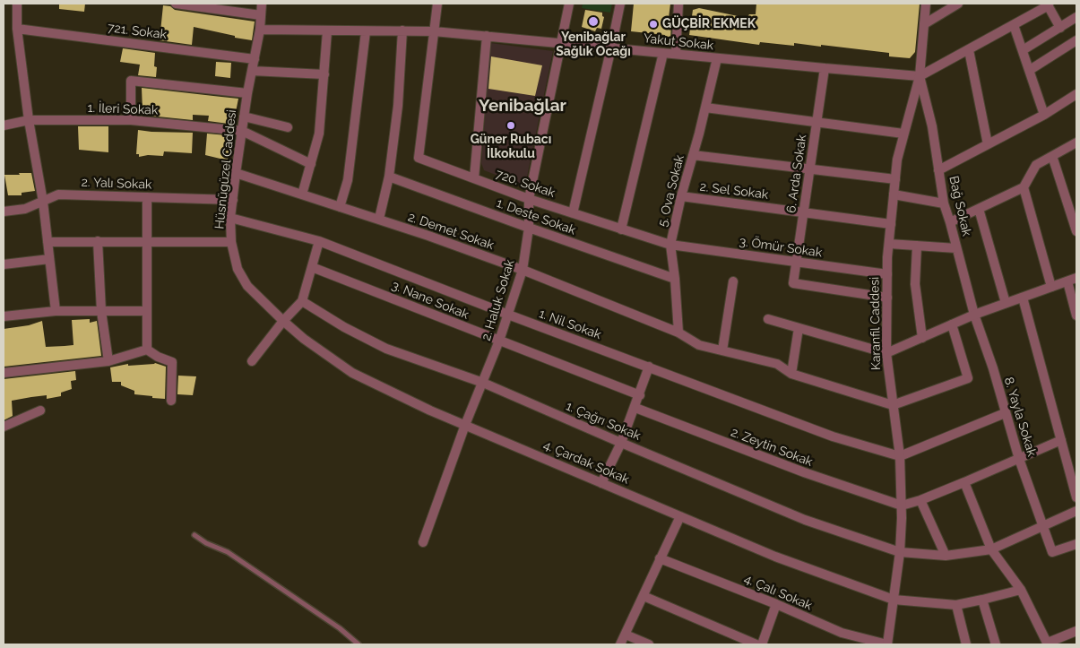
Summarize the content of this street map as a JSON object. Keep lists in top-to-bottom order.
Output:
{
  "streets": {
    "street": [
      "721. Sokak",
      "Yakut Sokak",
      "1. İleri Sokak",
      "Hüsnügüzel Caddesi",
      "6. Arda Sokak",
      "2. Yalı Sokak",
      "720. Sokak",
      "5. Ova Sokak",
      "2. Sel Sokak",
      "Bağ Sokak",
      "1. Deste Sokak",
      "2. Demet Sokak",
      "3. Ömür Sokak",
      "3. Nane Sokak",
      "2. Haluk Sokak",
      "Karanfil Caddesi",
      "1. Nil Sokak",
      "8. Yayla Sokak",
      "1. Çağrı Sokak",
      "2. Zeytin Sokak",
      "4. Çardak Sokak",
      "4. Çalı Sokak"
    ]
  },
  "crossings": [
    ["721. Sokak", "Hüsnügüzel Caddesi"],
    ["Yakut Sokak", "Hüsnügüzel Caddesi"],
    ["Yakut Sokak", "6. Arda Sokak"],
    ["Yakut Sokak", "720. Sokak"],
    ["Yakut Sokak", "5. Ova Sokak"],
    ["Yakut Sokak", "Bağ Sokak"],
    ["Yakut Sokak", "2. Haluk Sokak"],
    ["Yakut Sokak", "Karanfil Caddesi"],
    ["1. İleri Sokak", "Hüsnügüzel Caddesi"],
    ["Hüsnügüzel Caddesi", "2. Yalı Sokak"],
    ["Hüsnügüzel Caddesi", "2. Demet Sokak"],
    ["Hüsnügüzel Caddesi", "1. Nil Sokak"],
    ["Hüsnügüzel Caddesi", "4. Çardak Sokak"],
    ["6. Arda Sokak", "2. Sel Sokak"],
    ["6. Arda Sokak", "3. Ömür Sokak"],
    ["6. Arda Sokak", "Karanfil Caddesi"],
    ["720. Sokak", "5. Ova Sokak"],
    ["720. Sokak", "3. Ömür Sokak"],
    ["720. Sokak", "2. Haluk Sokak"],
    ["5. Ova Sokak", "2. Sel Sokak"],
    ["5. Ova Sokak", "1. Deste Sokak"],
    ["5. Ova Sokak", "2. Demet Sokak"],
    ["5. Ova Sokak", "3. Ömür Sokak"],
    ["2. Sel Sokak", "Karanfil Caddesi"],
    ["Bağ Sokak", "Karanfil Caddesi"],
    ["Bağ Sokak", "8. Yayla Sokak"],
    ["1. Deste Sokak", "2. Haluk Sokak"],
    ["2. Demet Sokak", "2. Haluk Sokak"],
    ["2. Demet Sokak", "Karanfil Caddesi"],
    ["3. Ömür Sokak", "Karanfil Caddesi"],
    ["3. Nane Sokak", "2. Haluk Sokak"],
    ["2. Haluk Sokak", "1. Nil Sokak"],
    ["2. Haluk Sokak", "1. Çağrı Sokak"],
    ["2. Haluk Sokak", "4. Çardak Sokak"],
    ["Karanfil Caddesi", "1. Nil Sokak"],
    ["Karanfil Caddesi", "1. Çağrı Sokak"],
    ["Karanfil Caddesi", "2. Zeytin Sokak"],
    ["Karanfil Caddesi", "4. Çardak Sokak"],
    ["Karanfil Caddesi", "4. Çalı Sokak"],
    ["8. Yayla Sokak", "1. Çağrı Sokak"]
  ],
  "districts": ["Yenibağlar"],
  "places": ["Yenibağlar Sağlık Ocağı", "GÜÇBİR EKMEK", "Güner Rubacı İlkokulu"]
}
